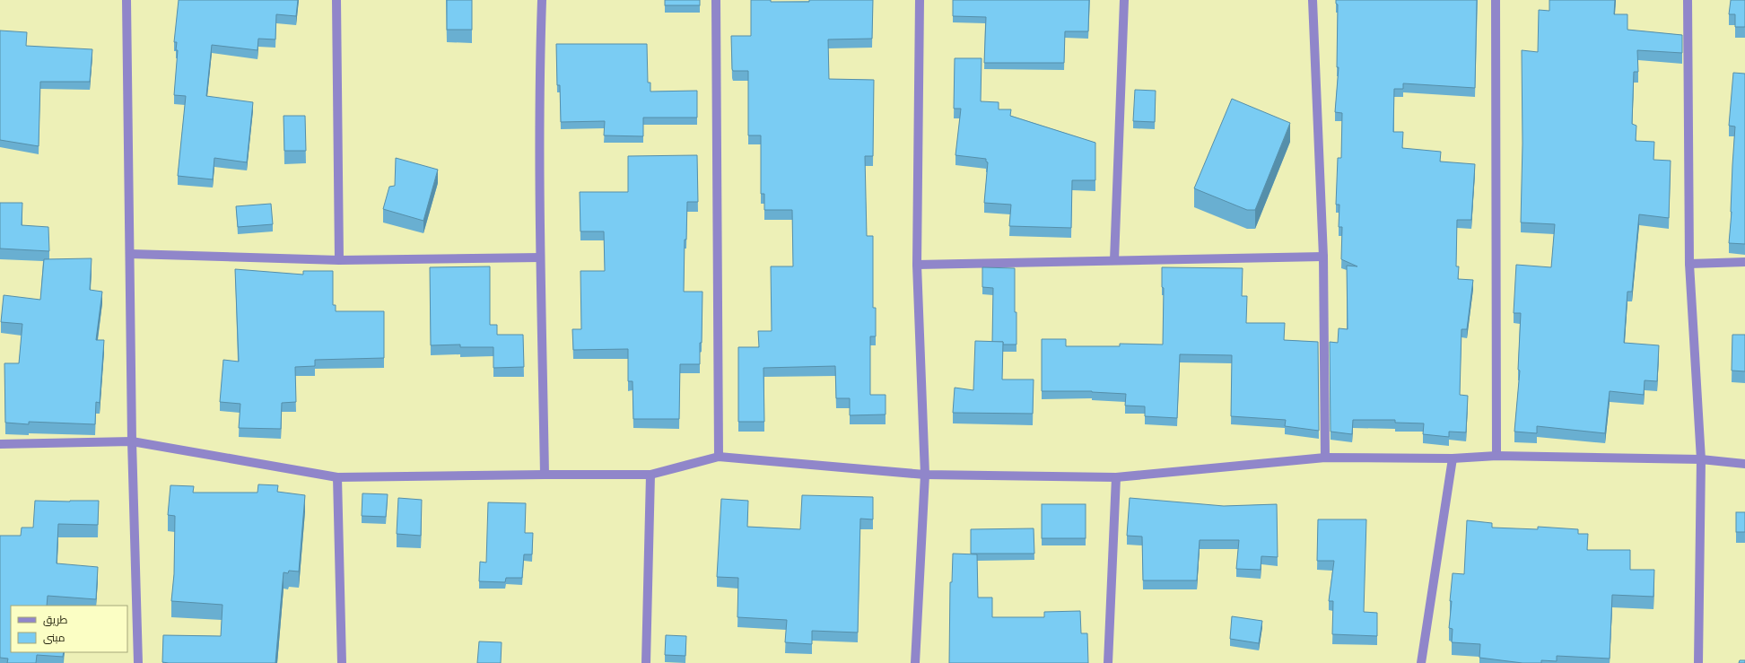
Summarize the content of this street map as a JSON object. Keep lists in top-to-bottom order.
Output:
{
  "legend": ["طريق", "مبنى"]
}
